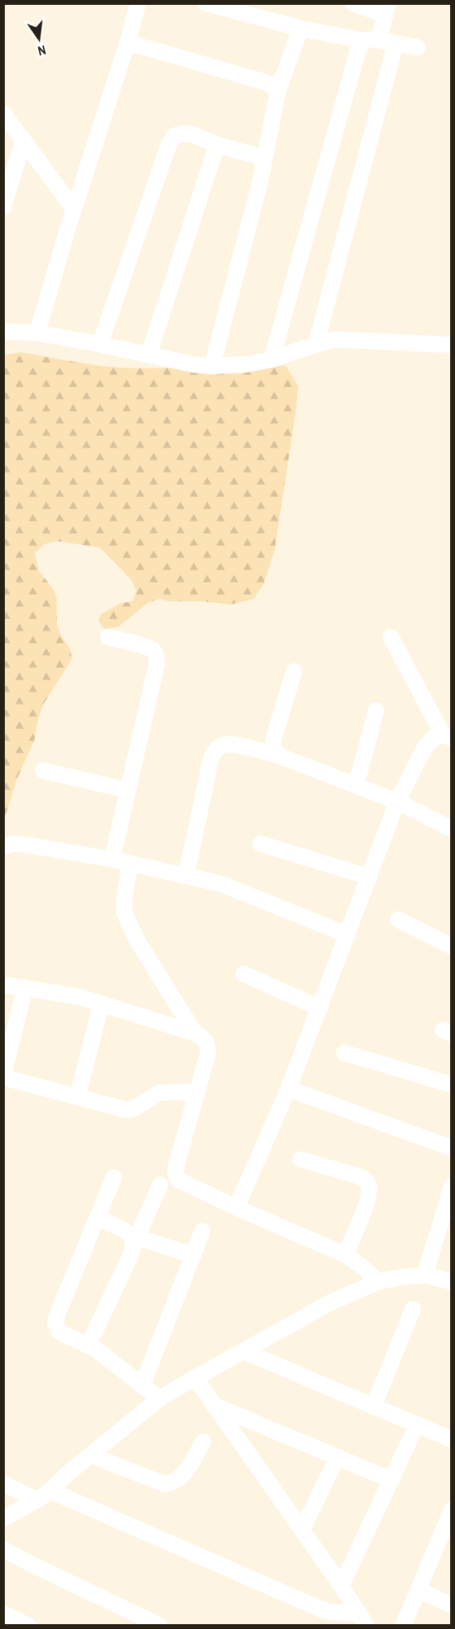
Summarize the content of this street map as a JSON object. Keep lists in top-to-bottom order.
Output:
{
  "north": "bottom"
}
